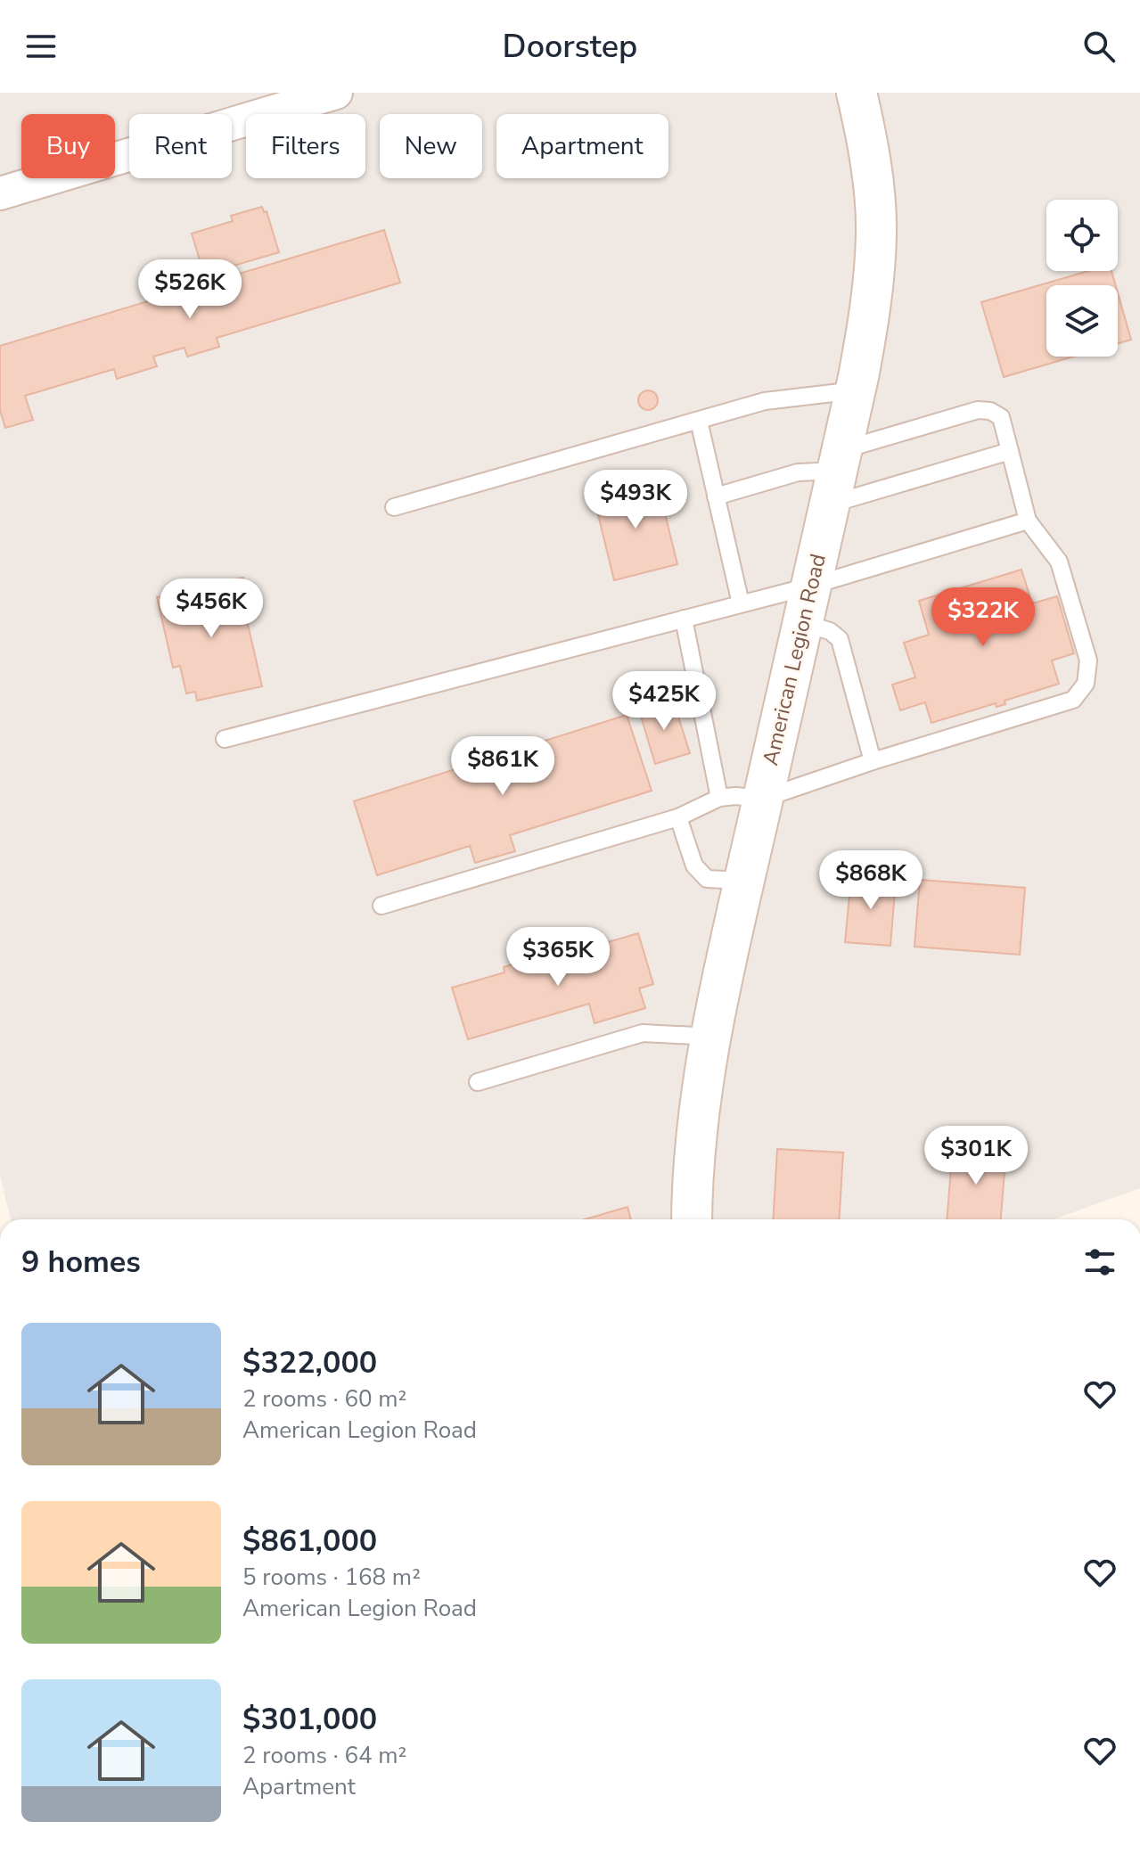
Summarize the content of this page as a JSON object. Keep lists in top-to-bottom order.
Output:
{
  "streets": {
    "street": ["American Legion Road"]
  },
  "page": {
    "header": "Doorstep",
    "chip": [
      "Buy",
      "Rent",
      "Filters",
      "New",
      "Apartment"
    ],
    "price": [
      "$526K",
      "$493K",
      "$456K",
      "$322K",
      "$425K",
      "$861K",
      "$868K",
      "$365K",
      "$301K"
    ],
    "heading": "9 homes",
    "list": [
      {
        "name": "$322,000",
        "note": "2 rooms · 60 m² · American Legion Road"
      },
      {
        "name": "$861,000",
        "note": "5 rooms · 168 m² · American Legion Road"
      },
      {
        "name": "$301,000",
        "note": "2 rooms · 64 m² · Apartment"
      }
    ]
  }
}
